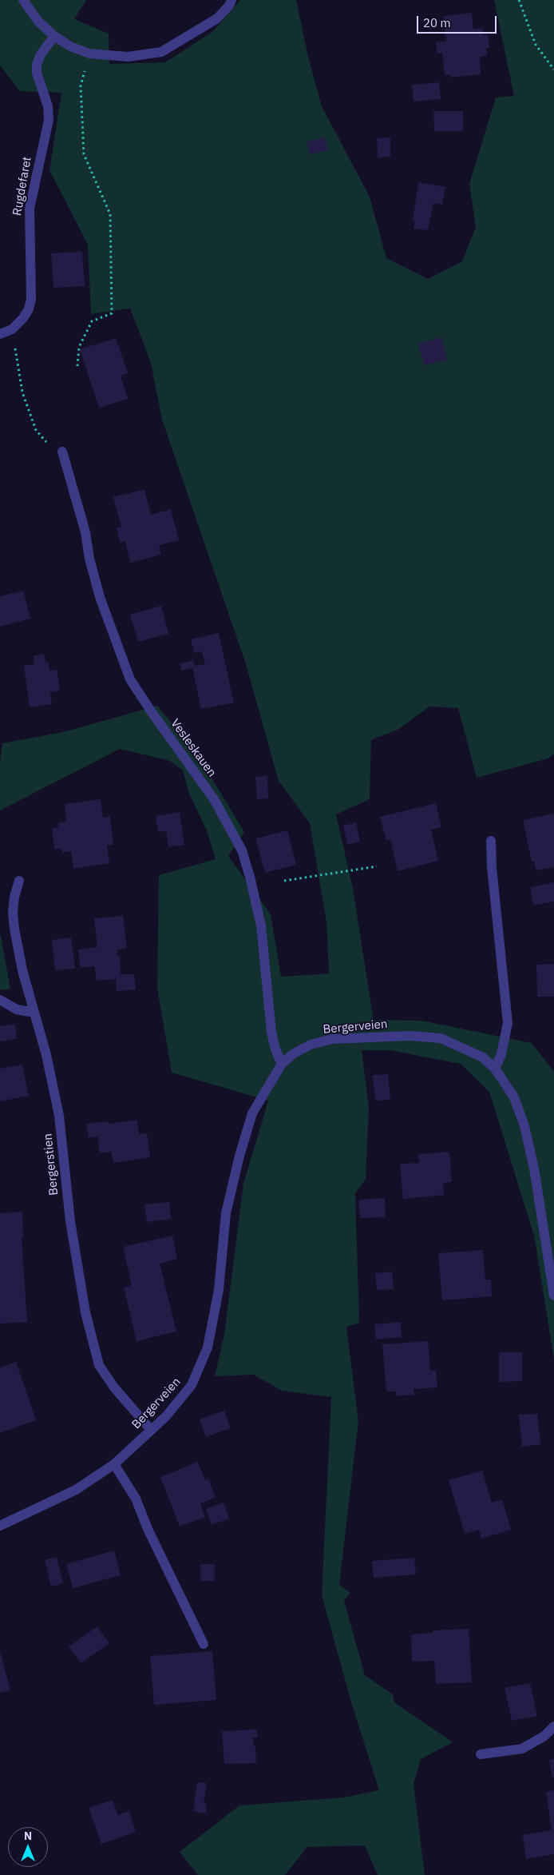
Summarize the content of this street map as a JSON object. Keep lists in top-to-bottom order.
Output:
{
  "streets": {
    "street": [
      "Rugdefaret",
      "Vesleskauen",
      "Bergerveien",
      "Bergerstien"
    ]
  },
  "crossings": [
    ["Vesleskauen", "Bergerveien"],
    ["Bergerveien", "Bergerstien"]
  ],
  "scale_bar": "20 m",
  "north": "top"
}
